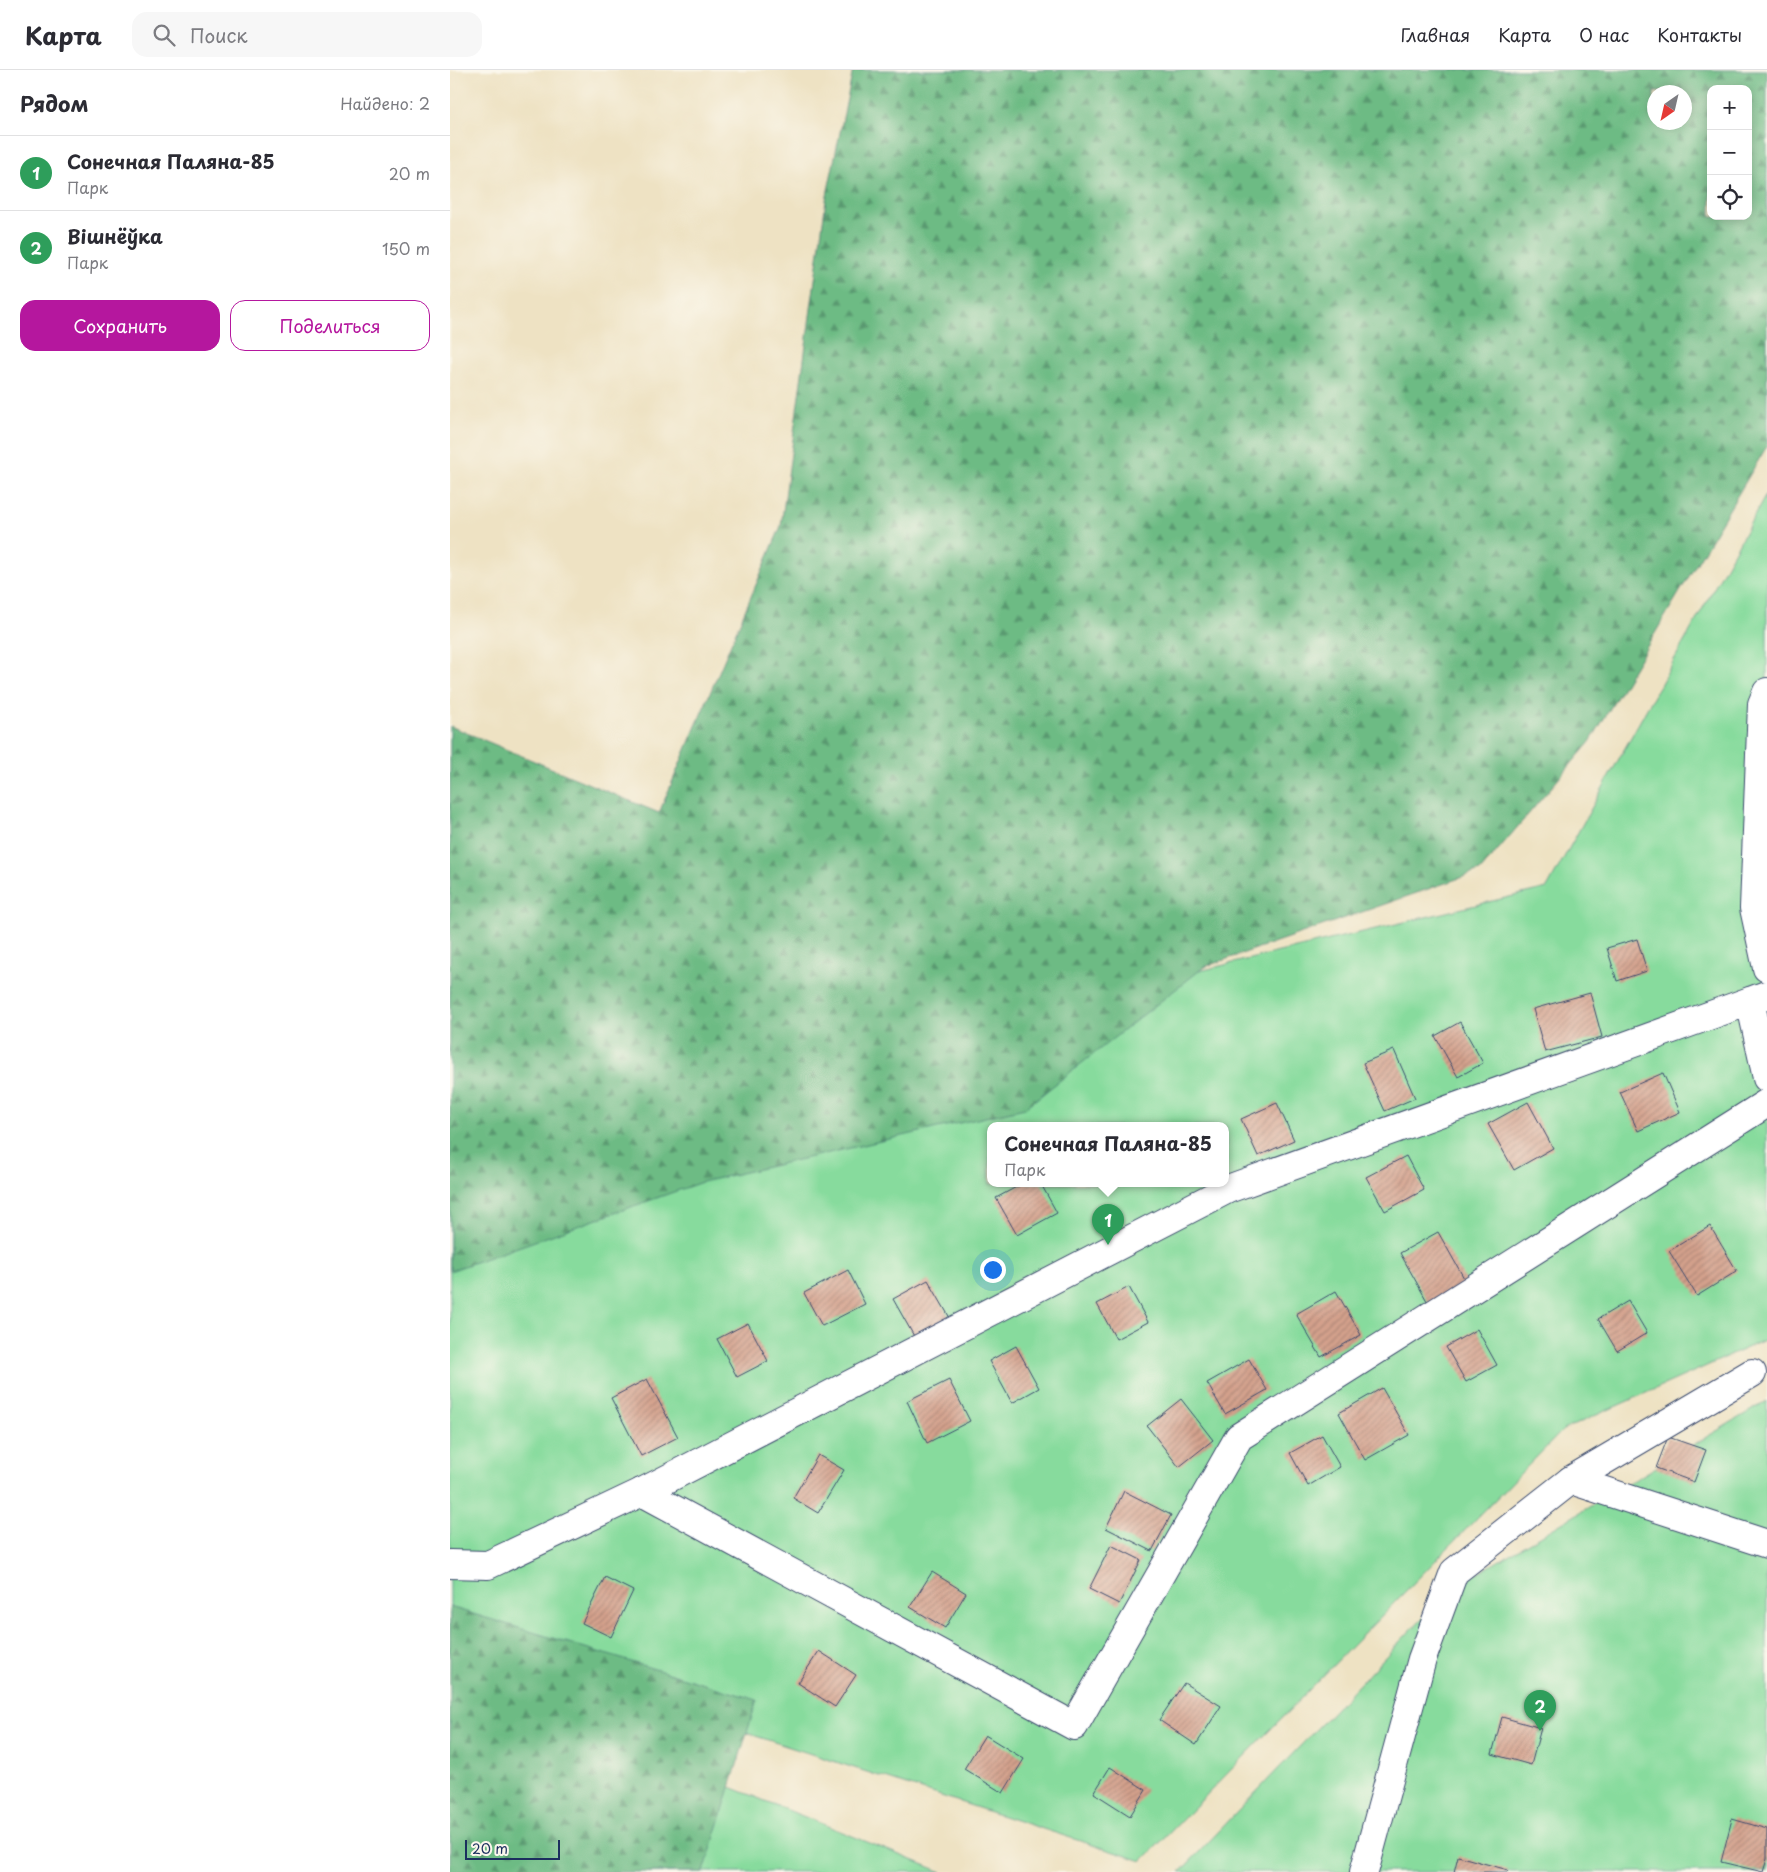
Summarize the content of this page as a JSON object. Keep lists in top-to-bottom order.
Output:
{
  "scale_bar": "20 m",
  "north": "bottom left",
  "page": {
    "header": "Карта",
    "search": "Поиск",
    "nav": [
      "Главная",
      "Карта",
      "О нас",
      "Контакты"
    ],
    "heading": ["Рядом", "Найдено: 2"],
    "map_buttons": ["+", "−"],
    "list": [
      {
        "mark": "1",
        "name": "Сонечная Паляна-85",
        "note": "Парк",
        "value": "20 m"
      },
      {
        "mark": "2",
        "name": "Вішнёўка",
        "note": "Парк",
        "value": "150 m"
      }
    ],
    "buttons": ["Сохранить", "Поделиться"],
    "popup": ["Сонечная Паляна-85", "Парк"],
    "pins": ["1", "2"],
    "scale": "20 m"
  }
}
